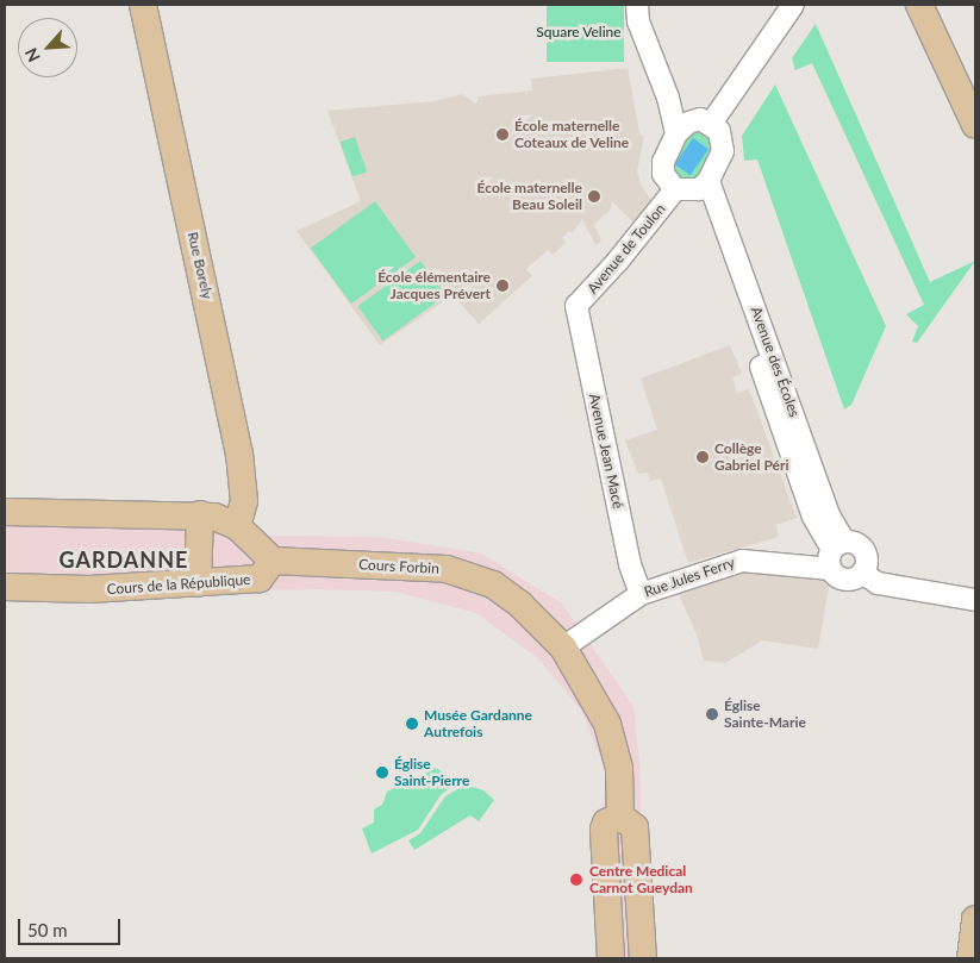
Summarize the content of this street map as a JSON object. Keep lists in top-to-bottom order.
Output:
{
  "streets": {
    "main road": ["Rue Borely", "Cours Forbin", "Cours de la République"],
    "street": [
      "Avenue de Toulon",
      "Avenue des Écoles",
      "Avenue Jean Macé",
      "Rue Jules Ferry"
    ]
  },
  "crossings": [
    ["Avenue de Toulon", "Avenue des Écoles"],
    ["Avenue de Toulon", "Avenue Jean Macé"],
    ["Avenue des Écoles", "Rue Jules Ferry"],
    ["Avenue Jean Macé", "Rue Jules Ferry"],
    ["Cours Forbin", "Rue Jules Ferry"],
    ["Cours Forbin", "Cours de la République"]
  ],
  "districts": ["GARDANNE"],
  "parks": ["Square Veline"],
  "places": [
    "École maternelle Coteaux de Veline",
    "École maternelle Beau Soleil",
    "École élémentaire Jacques Prévert",
    "Collège Gabriel Péri",
    "Église Sainte-Marie",
    "Musée Gardanne Autrefois",
    "Église Saint-Pierre",
    "Centre Medical Carnot Gueydan"
  ],
  "scale_bar": "50 m",
  "north": "bottom left"
}
